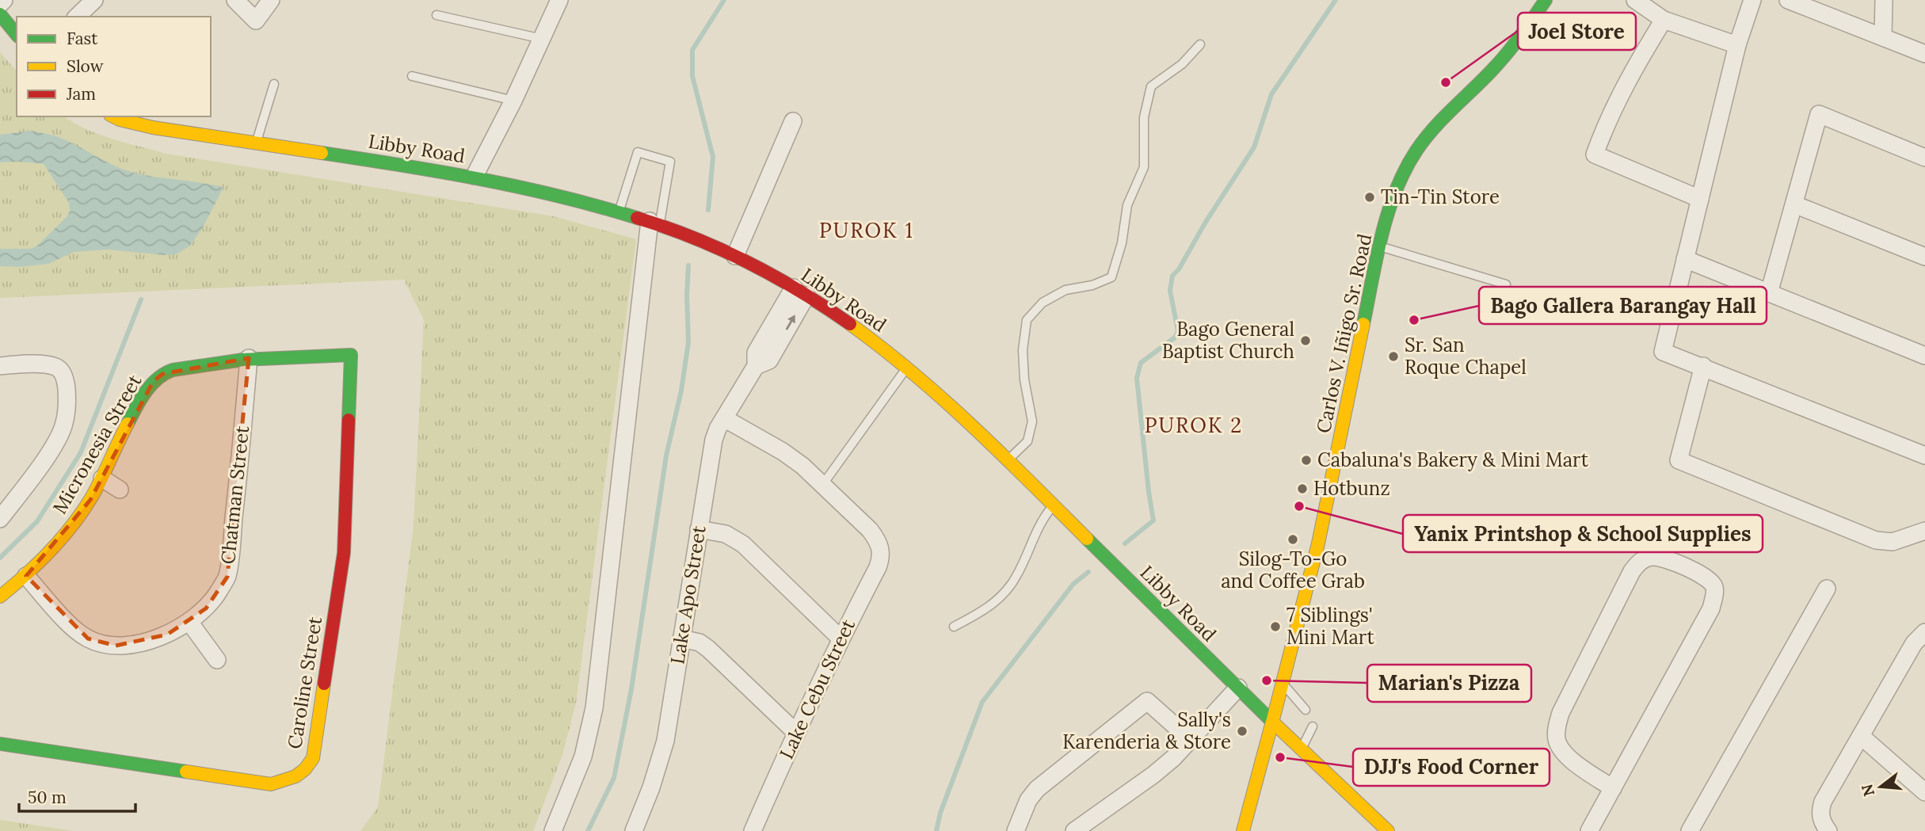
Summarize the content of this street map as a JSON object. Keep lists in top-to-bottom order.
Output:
{
  "streets": {
    "main road": [
      "Libby Road",
      "Carlos V. Iñigo Sr. Road",
      "Micronesia Street",
      "Caroline Street"
    ],
    "street": ["Chatman Street", "Lake Apo Street", "Lake Cebu Street"]
  },
  "crossings": [
    ["Libby Road", "Carlos V. Iñigo Sr. Road"],
    ["Libby Road", "Lake Apo Street"],
    ["Micronesia Street", "Chatman Street"],
    ["Micronesia Street", "Caroline Street"]
  ],
  "districts": ["PUROK 1", "PUROK 2"],
  "places": [
    "Joel Store",
    "Tin-Tin Store",
    "Bago Gallera Barangay Hall",
    "Bago General Baptist Church",
    "Sr. San Roque Chapel",
    "Cabaluna's Bakery & Mini Mart",
    "Hotbunz",
    "Yanix Printshop & School Supplies",
    "Silog-To-Go and Coffee Grab",
    "7 Siblings' Mini Mart",
    "Marian's Pizza",
    "Sally's Karenderia & Store",
    "DJJ's Food Corner"
  ],
  "legend": ["Fast", "Slow", "Jam"],
  "scale_bar": "50 m",
  "north": "left"
}
